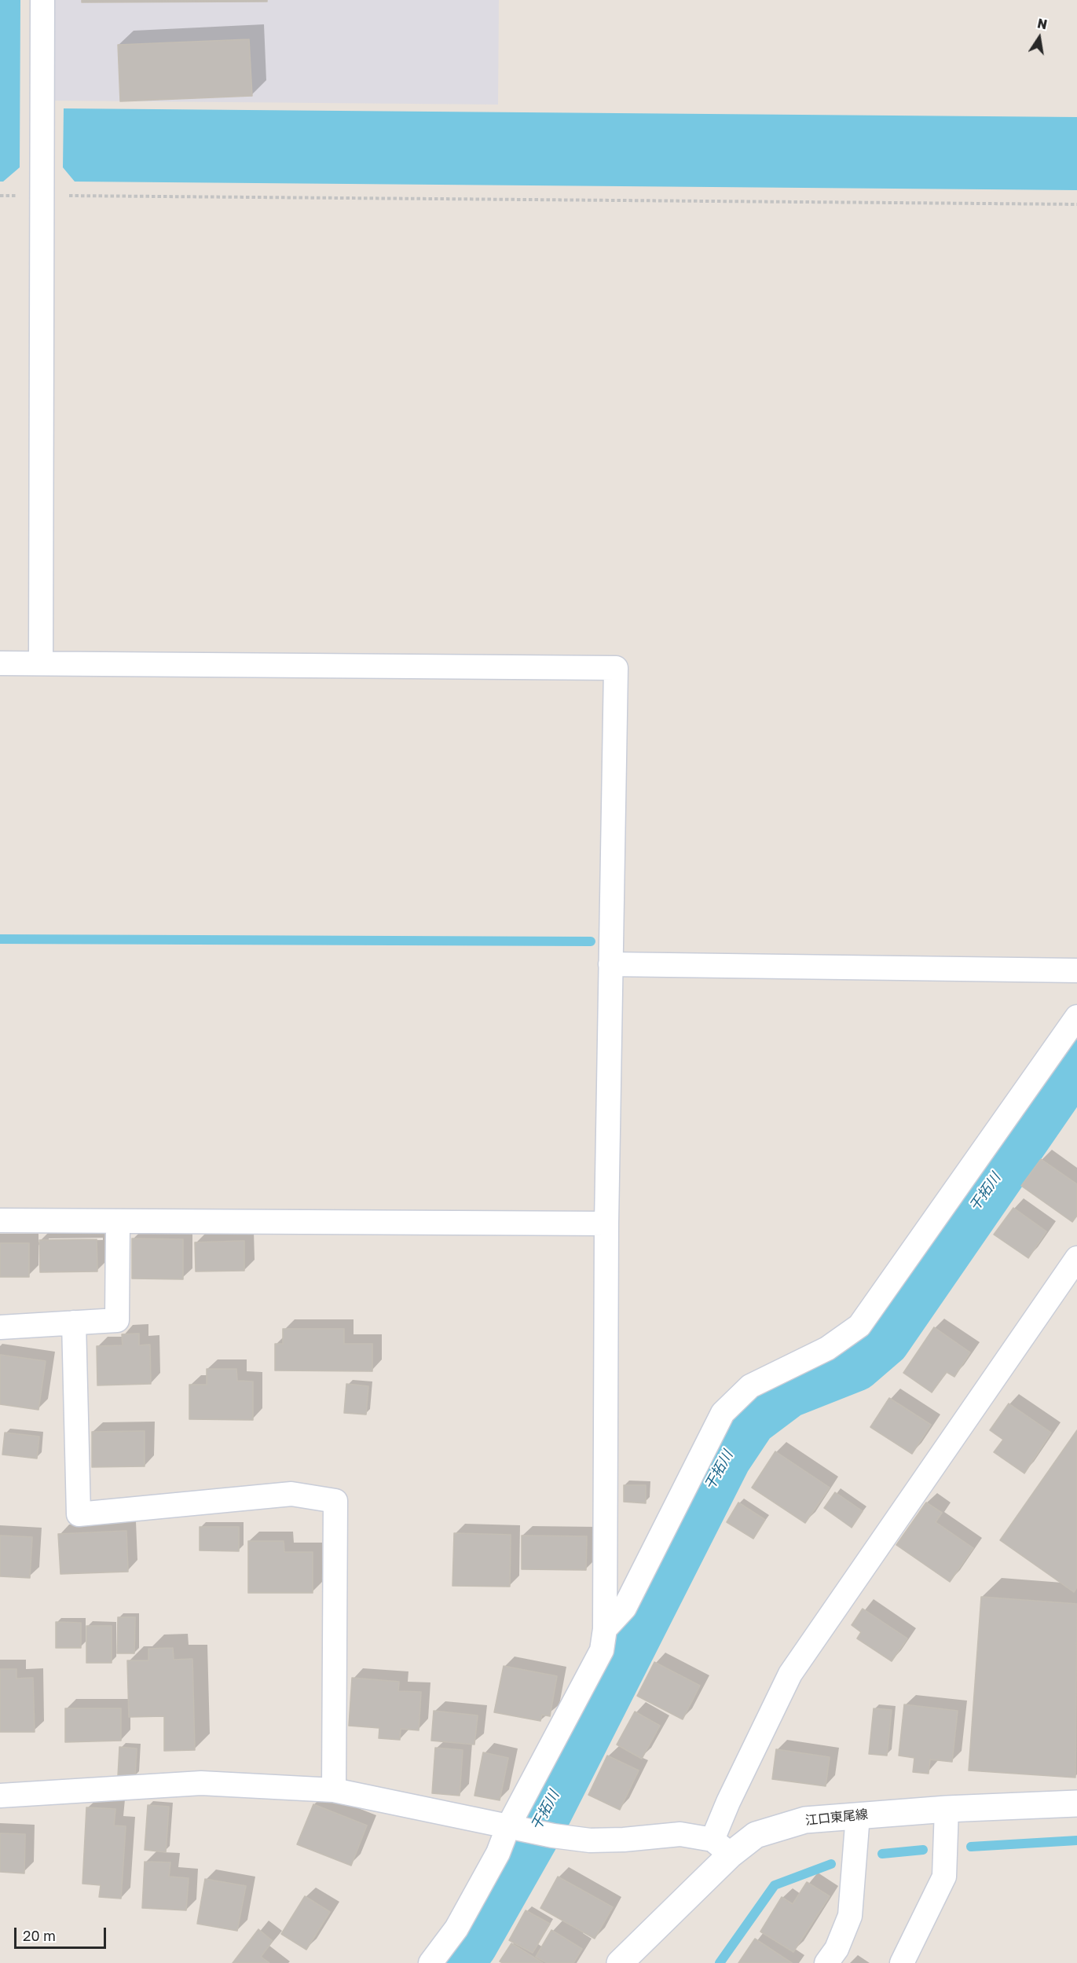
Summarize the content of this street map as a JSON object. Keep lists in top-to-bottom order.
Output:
{
  "streets": {
    "main road": ["江口東尾線"]
  },
  "water": ["干拓川"],
  "scale_bar": "20 m",
  "north": "top"
}
